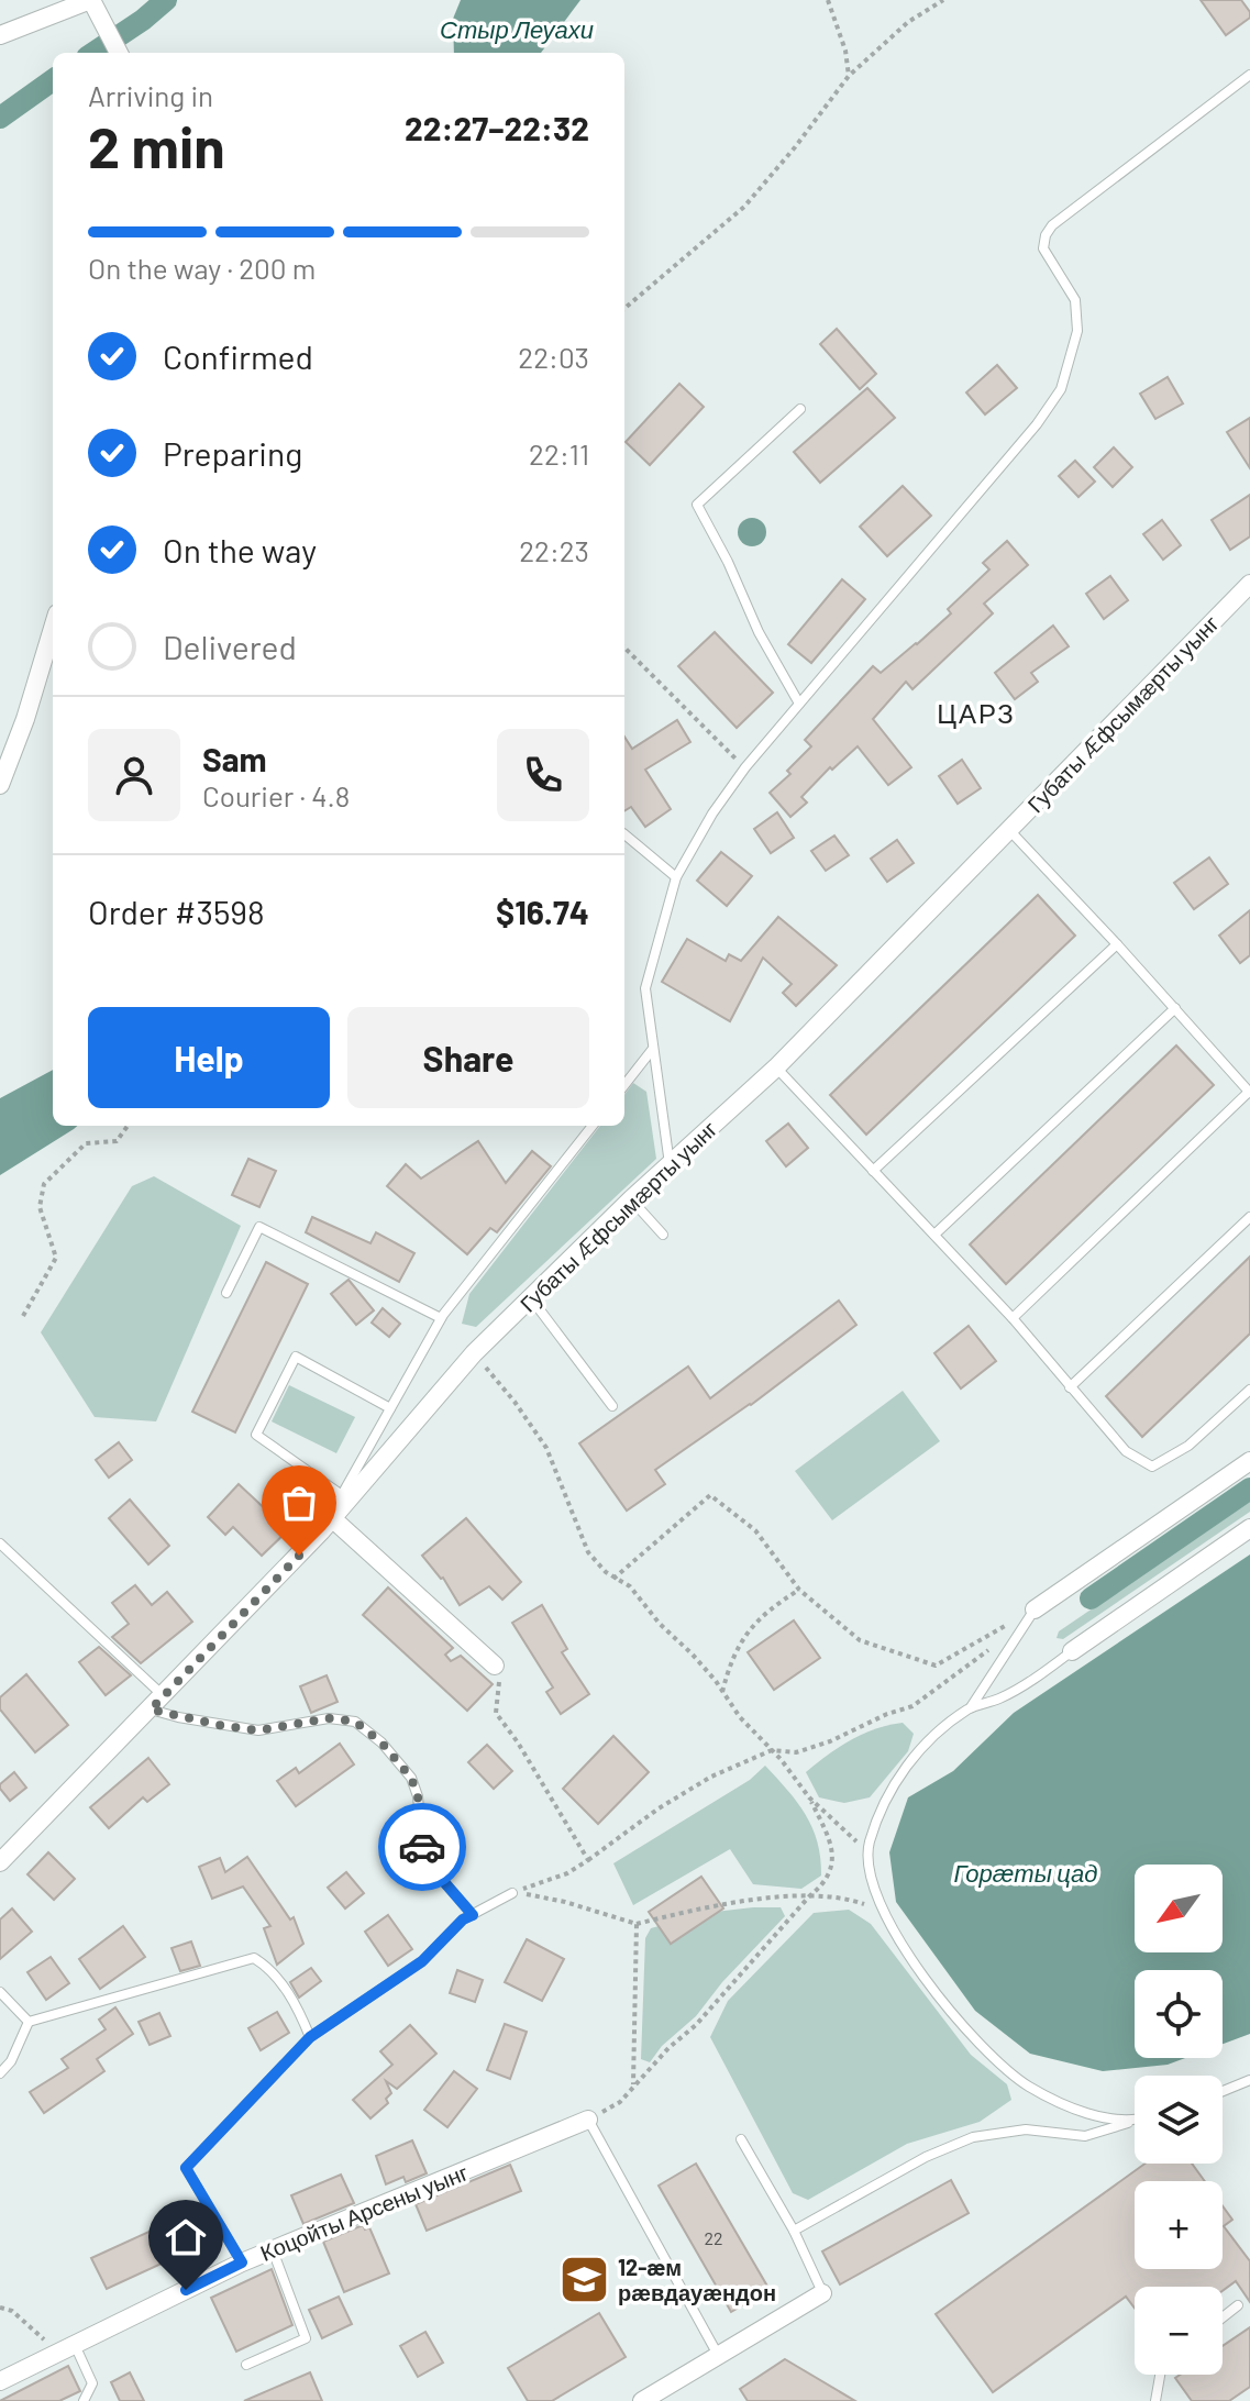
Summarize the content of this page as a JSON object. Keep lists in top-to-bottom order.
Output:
{
  "streets": {
    "street": ["Губаты Æфсымæрты уынг", "Коцойты Арсены уынг"]
  },
  "districts": ["ЦАРЗ"],
  "water": ["Стыр Леуахи", "Горӕты цад"],
  "places": {
    "school or university": ["12-æм рӕвдауӕндон"]
  },
  "house_numbers": ["22"],
  "north": "bottom left",
  "page": {
    "heading": ["2 min", "Arriving in", "22:27–22:32"],
    "panel": [
      "Sam",
      "Courier · 4.8",
      "Order #3598",
      "$16.74"
    ],
    "bar": "On the way · 200 m",
    "list": [
      ["Confirmed", "22:03"],
      ["Preparing", "22:11"],
      ["On the way", "22:23"],
      "Delivered"
    ],
    "buttons": ["Help", "Share"],
    "map_buttons": ["+", "−"]
  }
}
